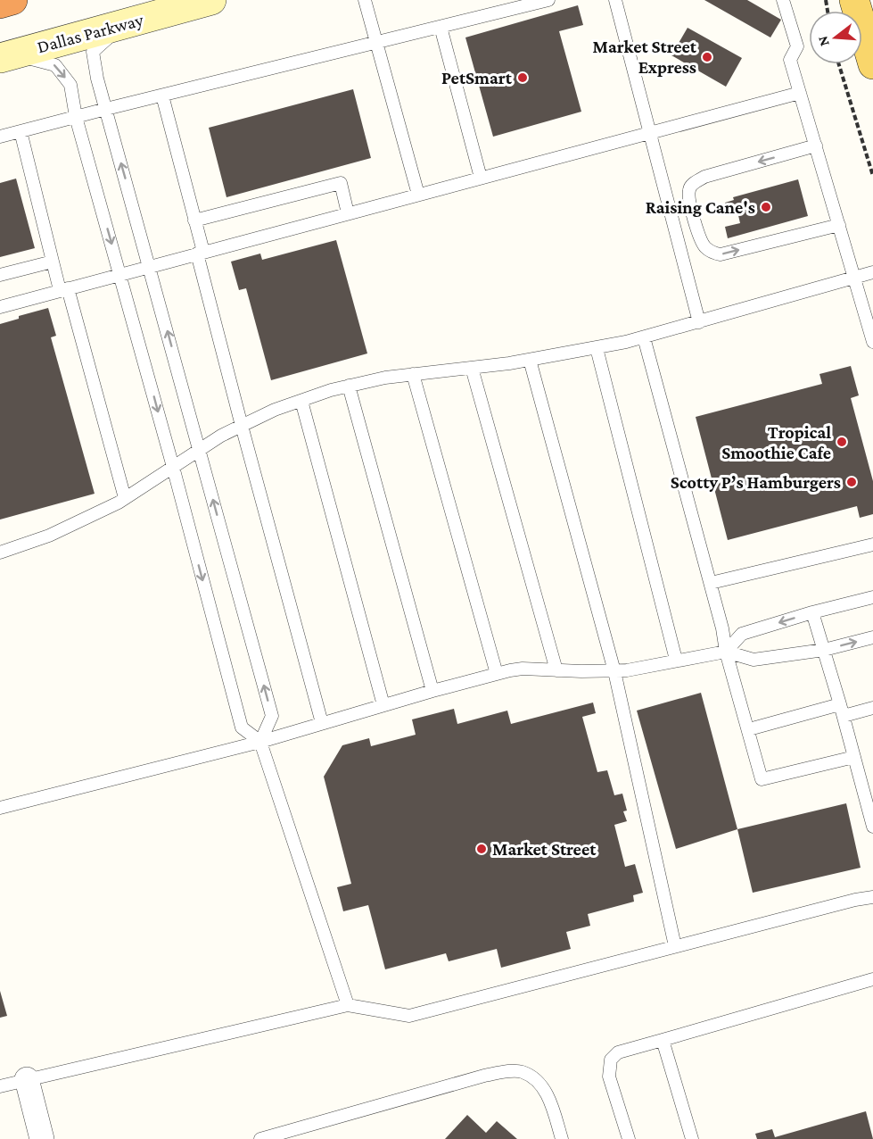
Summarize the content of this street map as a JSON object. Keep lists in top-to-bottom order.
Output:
{
  "streets": {
    "main road": ["Dallas Parkway"]
  },
  "places": [
    "Market Street Express",
    "PetSmart",
    "Raising Cane's",
    "Tropical Smoothie Cafe",
    "Scotty P’s Hamburgers",
    "Market Street"
  ],
  "north": "left"
}
